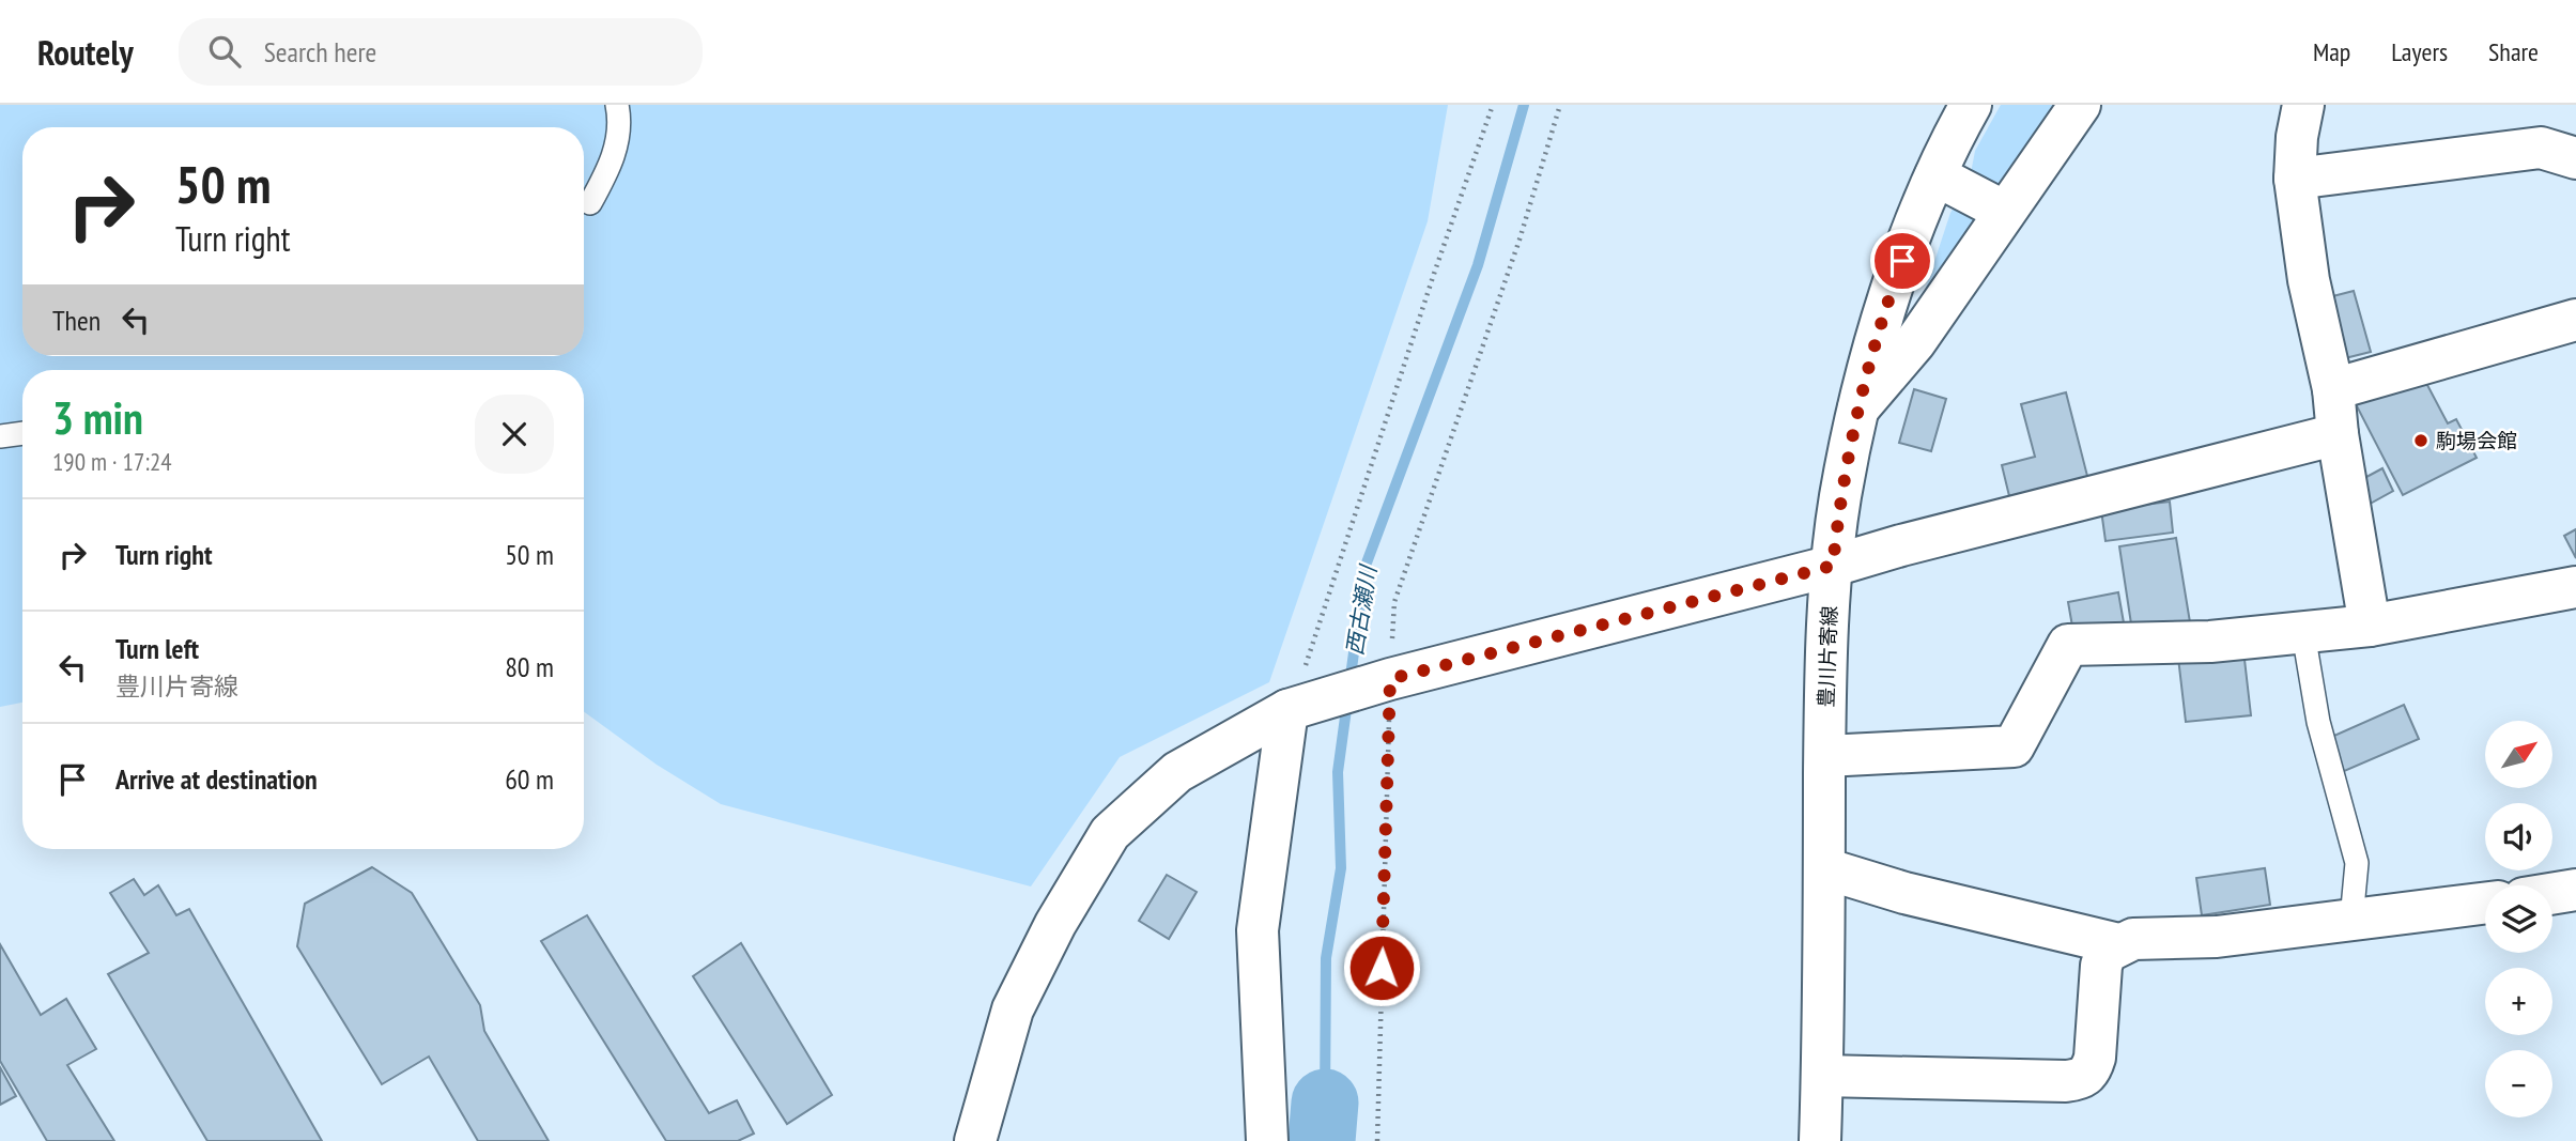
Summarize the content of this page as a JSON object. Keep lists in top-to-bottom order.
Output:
{
  "streets": {
    "street": ["豊川片寄線"]
  },
  "water": ["西古瀬川"],
  "places": ["駒場会館"],
  "north": "top right",
  "page": {
    "header": "Routely",
    "search": "Search here",
    "nav": ["Map", "Layers", "Share"],
    "turn": ["50 m", "Turn right"],
    "then": "Then",
    "heading": ["3 min", "190 m · 17:24"],
    "list": [
      {
        "name": "Turn right",
        "value": "50 m"
      },
      {
        "name": "Turn left",
        "note": "豊川片寄線",
        "value": "80 m"
      },
      {
        "name": "Arrive at destination",
        "value": "60 m"
      }
    ],
    "map_buttons": ["+", "−"]
  }
}
